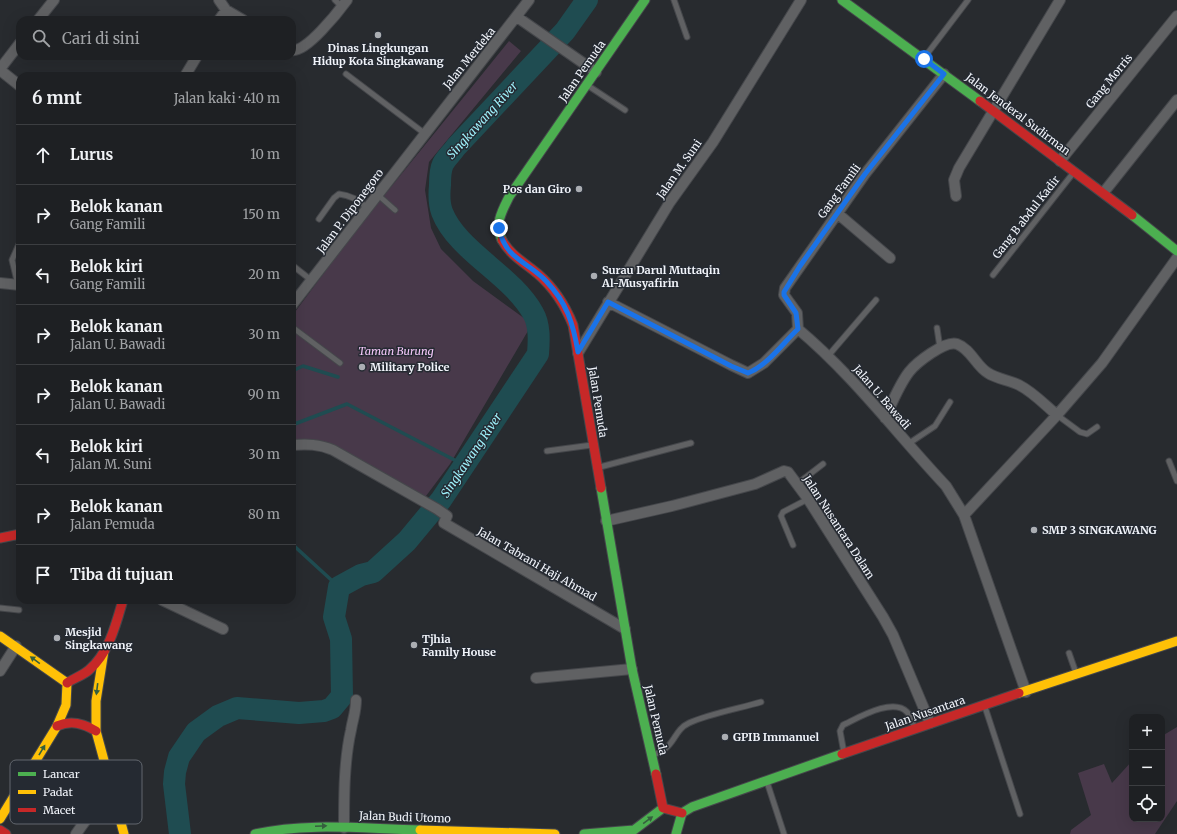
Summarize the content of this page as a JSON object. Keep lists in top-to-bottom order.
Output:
{
  "streets": {
    "main road": [
      "Jalan Pemuda",
      "Jalan Jenderal Sudirman",
      "Jalan Nusantara",
      "Jalan Budi Utomo"
    ],
    "street": [
      "Jalan Merdeka",
      "Gang Morris",
      "Jalan M. Suni",
      "Gang Famili",
      "Jalan P. Diponegoro",
      "Jalan U. Bawadi",
      "Jalan Nusantara Dalam",
      "Jalan Tabrani Haji Ahmad"
    ],
    "lane": ["Gang B abdul Kadir"]
  },
  "crossings": [
    ["Jalan Merdeka", "Jalan P. Diponegoro"],
    ["Jalan Pemuda", "Jalan M. Suni"],
    ["Jalan Pemuda", "Jalan Nusantara Dalam"],
    ["Jalan Pemuda", "Jalan Tabrani Haji Ahmad"],
    ["Gang Morris", "Jalan Jenderal Sudirman"],
    ["Jalan Jenderal Sudirman", "Gang Famili"],
    ["Jalan Jenderal Sudirman", "Gang B abdul Kadir"],
    ["Gang Famili", "Jalan U. Bawadi"],
    ["Jalan U. Bawadi", "Jalan Nusantara"],
    ["Jalan Nusantara Dalam", "Jalan Nusantara"]
  ],
  "water": ["Singkawang River"],
  "parks": ["Taman Burung"],
  "places": [
    "Dinas Lingkungan Hidup Kota Singkawang",
    "Pos dan Giro",
    "Surau Darul Muttaqin Al-Musyafirin",
    "Military Police",
    "SMP 3 SINGKAWANG",
    "Mesjid Singkawang",
    "Tjhia Family House",
    "GPIB Immanuel"
  ],
  "legend": ["Lancar", "Padat", "Macet"],
  "page": {
    "search": "Cari di sini",
    "heading": ["6 mnt", "Jalan kaki · 410 m"],
    "list": [
      ["Lurus", "10 m"],
      ["Belok kanan", "Gang Famili", "150 m"],
      ["Belok kiri", "Gang Famili", "20 m"],
      ["Belok kanan", "Jalan U. Bawadi", "30 m"],
      ["Belok kanan", "Jalan U. Bawadi", "90 m"],
      ["Belok kiri", "Jalan M. Suni", "30 m"],
      ["Belok kanan", "Jalan Pemuda", "80 m"],
      "Tiba di tujuan"
    ],
    "map_buttons": ["+", "−"]
  }
}
